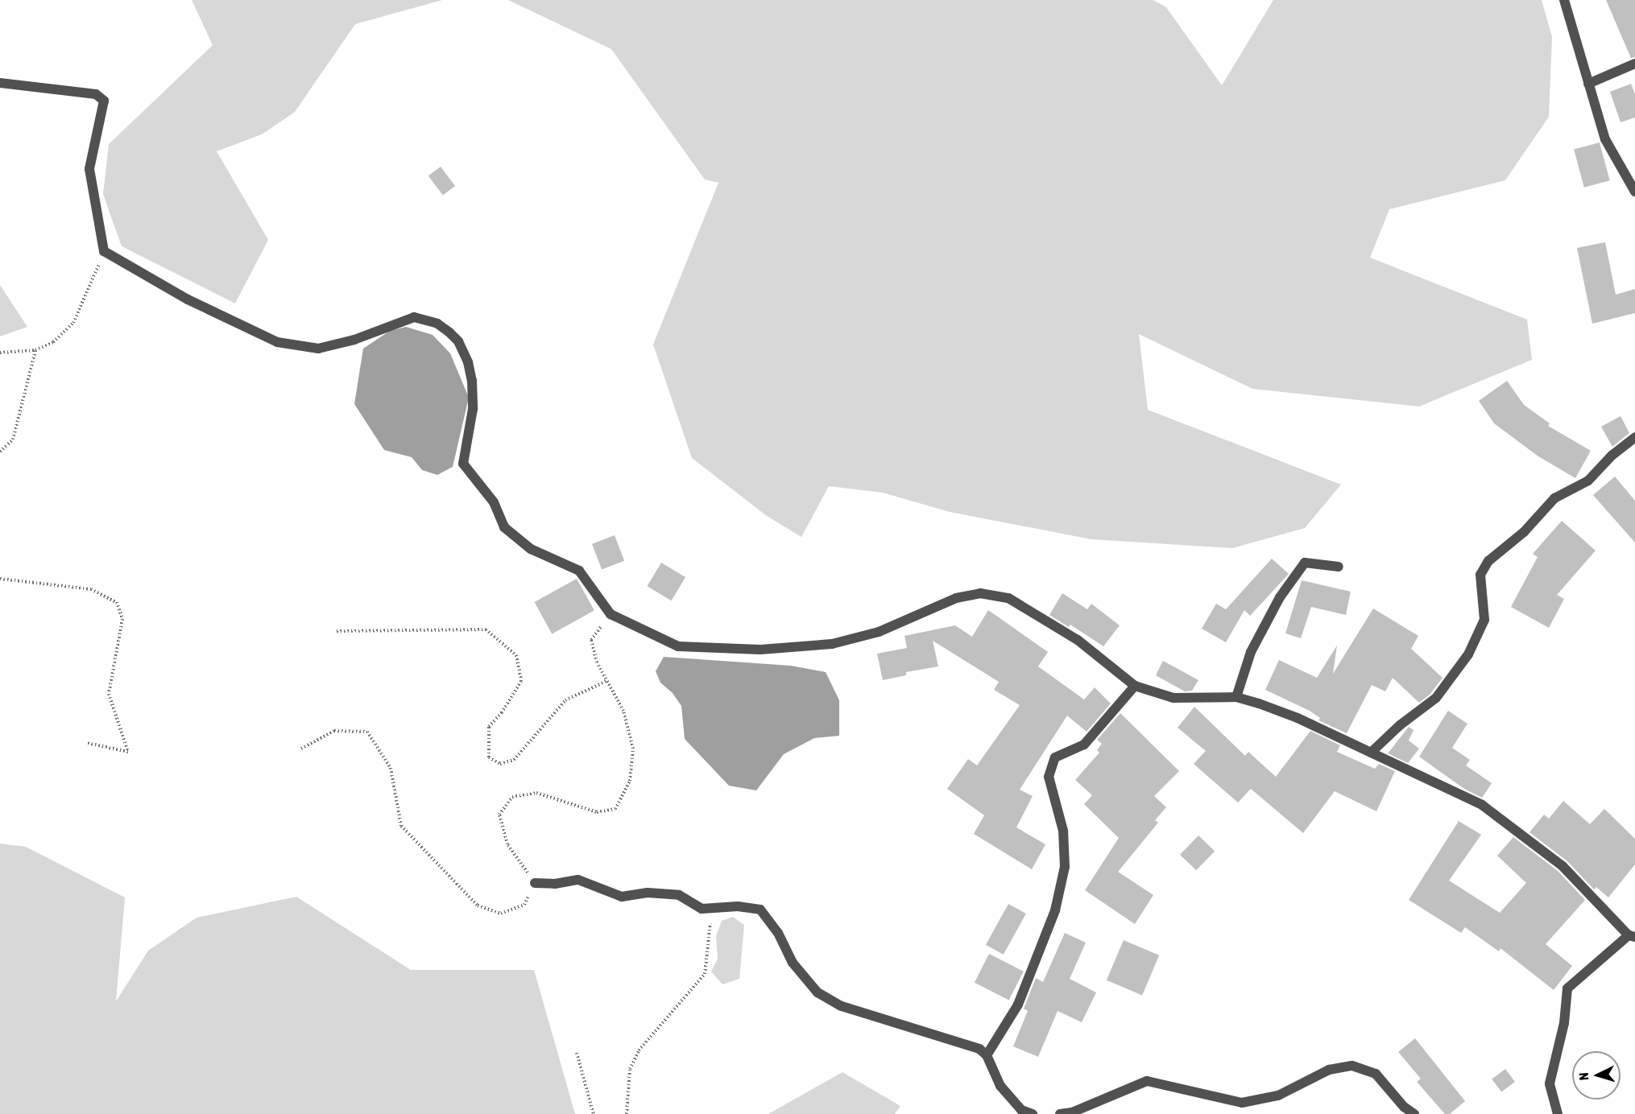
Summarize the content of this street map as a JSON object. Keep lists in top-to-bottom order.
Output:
{
  "north": "left"
}
